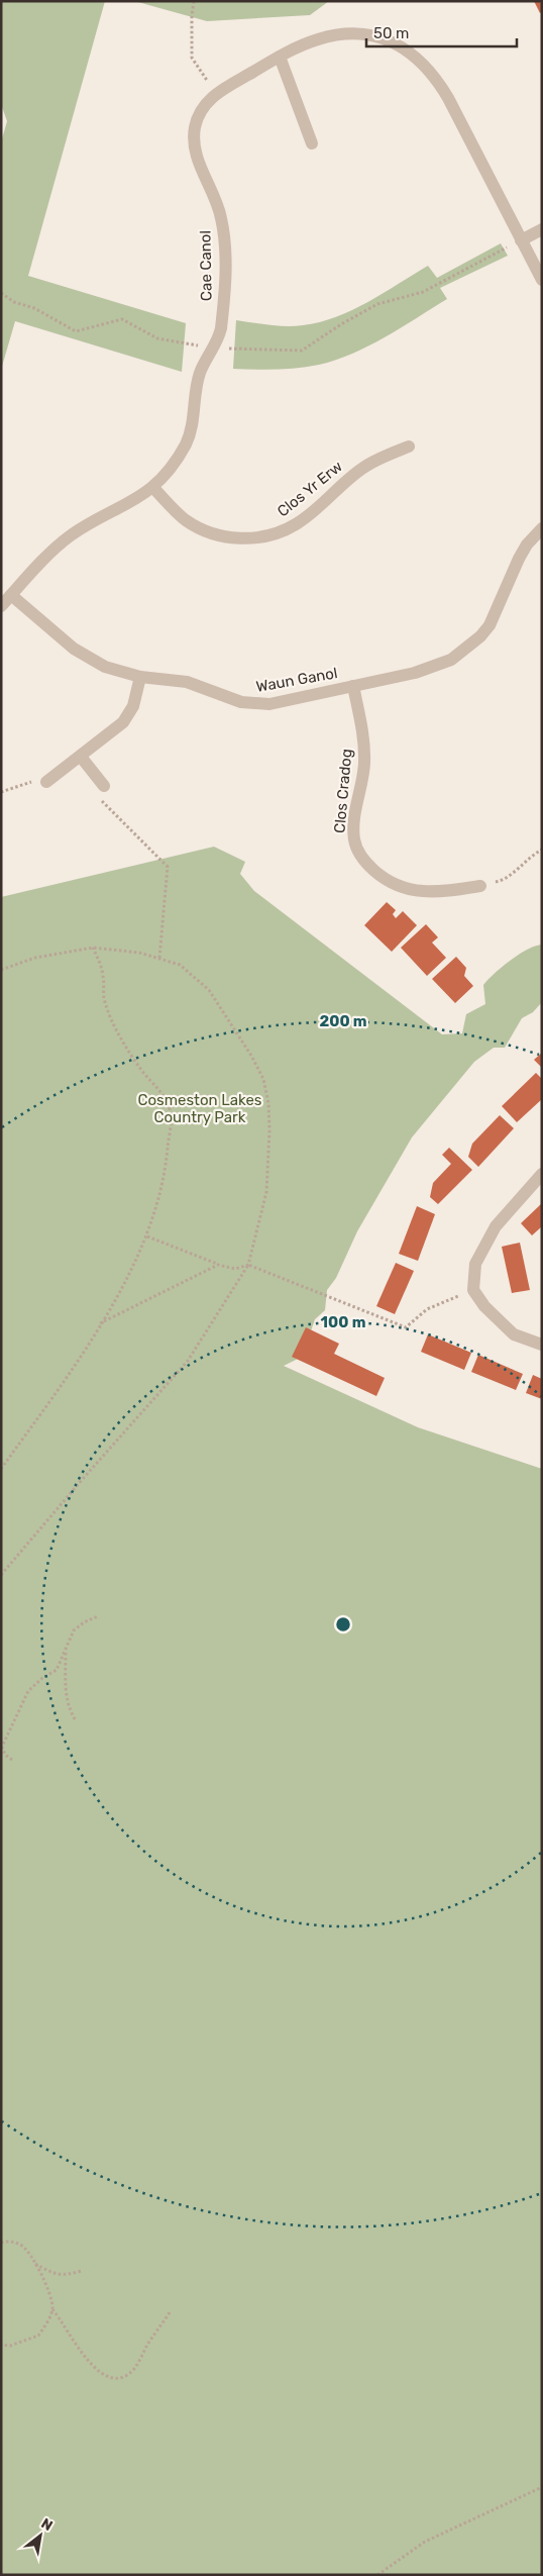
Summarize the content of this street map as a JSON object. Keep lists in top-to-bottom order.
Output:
{
  "streets": {
    "street": [
      "Cae Canol",
      "Clos Yr Erw",
      "Waun Ganol",
      "Clos Cradog"
    ]
  },
  "crossings": [
    ["Cae Canol", "Clos Yr Erw"],
    ["Cae Canol", "Waun Ganol"],
    ["Waun Ganol", "Clos Cradog"]
  ],
  "parks": ["Cosmeston Lakes Country Park"],
  "scale_bar": "50 m",
  "north": "top right",
  "rings": ["200 m", "100 m"]
}
